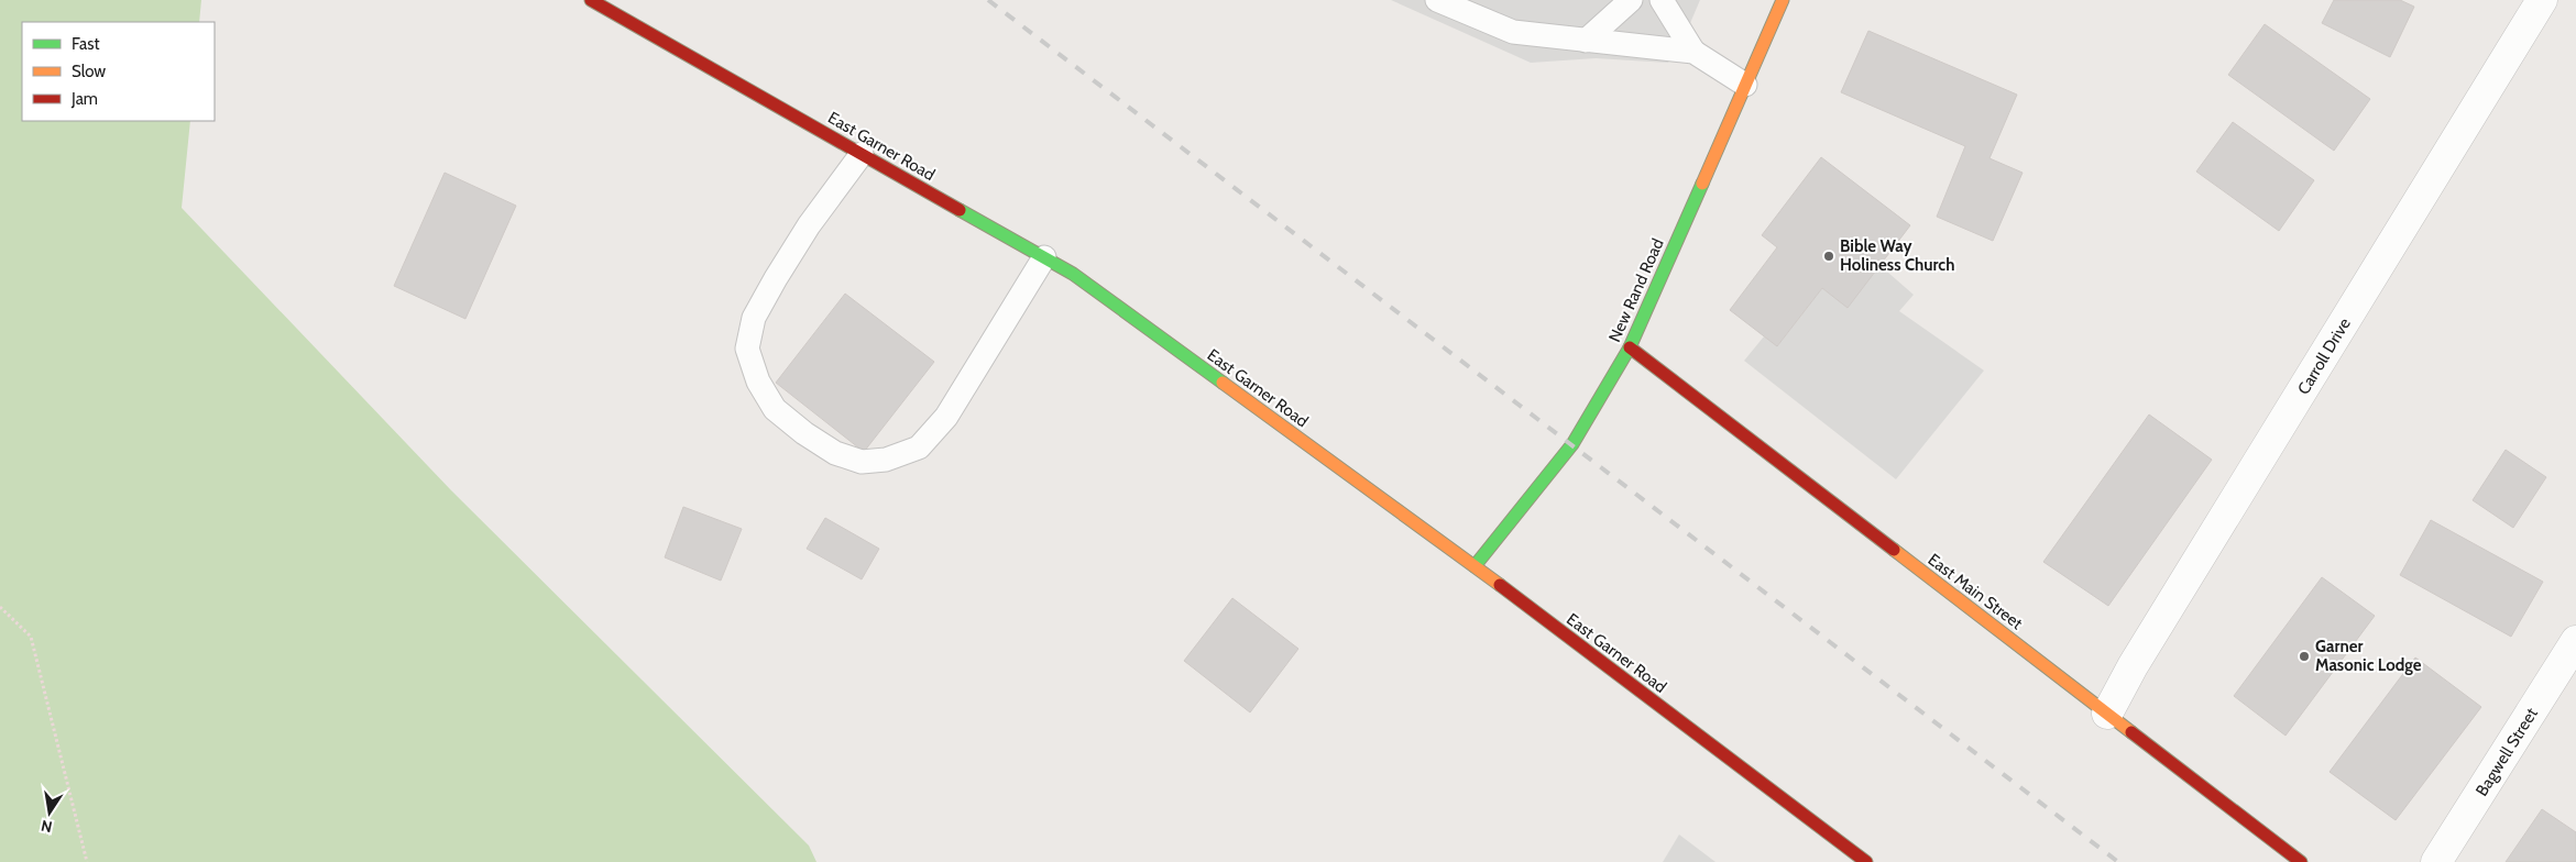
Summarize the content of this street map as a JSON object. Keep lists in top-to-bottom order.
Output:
{
  "streets": {
    "main road": ["East Garner Road", "New Rand Road", "East Main Street"],
    "street": ["Carroll Drive", "Bagwell Street"]
  },
  "crossings": [
    ["East Garner Road", "New Rand Road"],
    ["New Rand Road", "East Main Street"],
    ["Carroll Drive", "East Main Street"]
  ],
  "places": ["Bible Way Holiness Church", "Garner Masonic Lodge"],
  "legend": ["Fast", "Slow", "Jam"],
  "north": "bottom"
}
